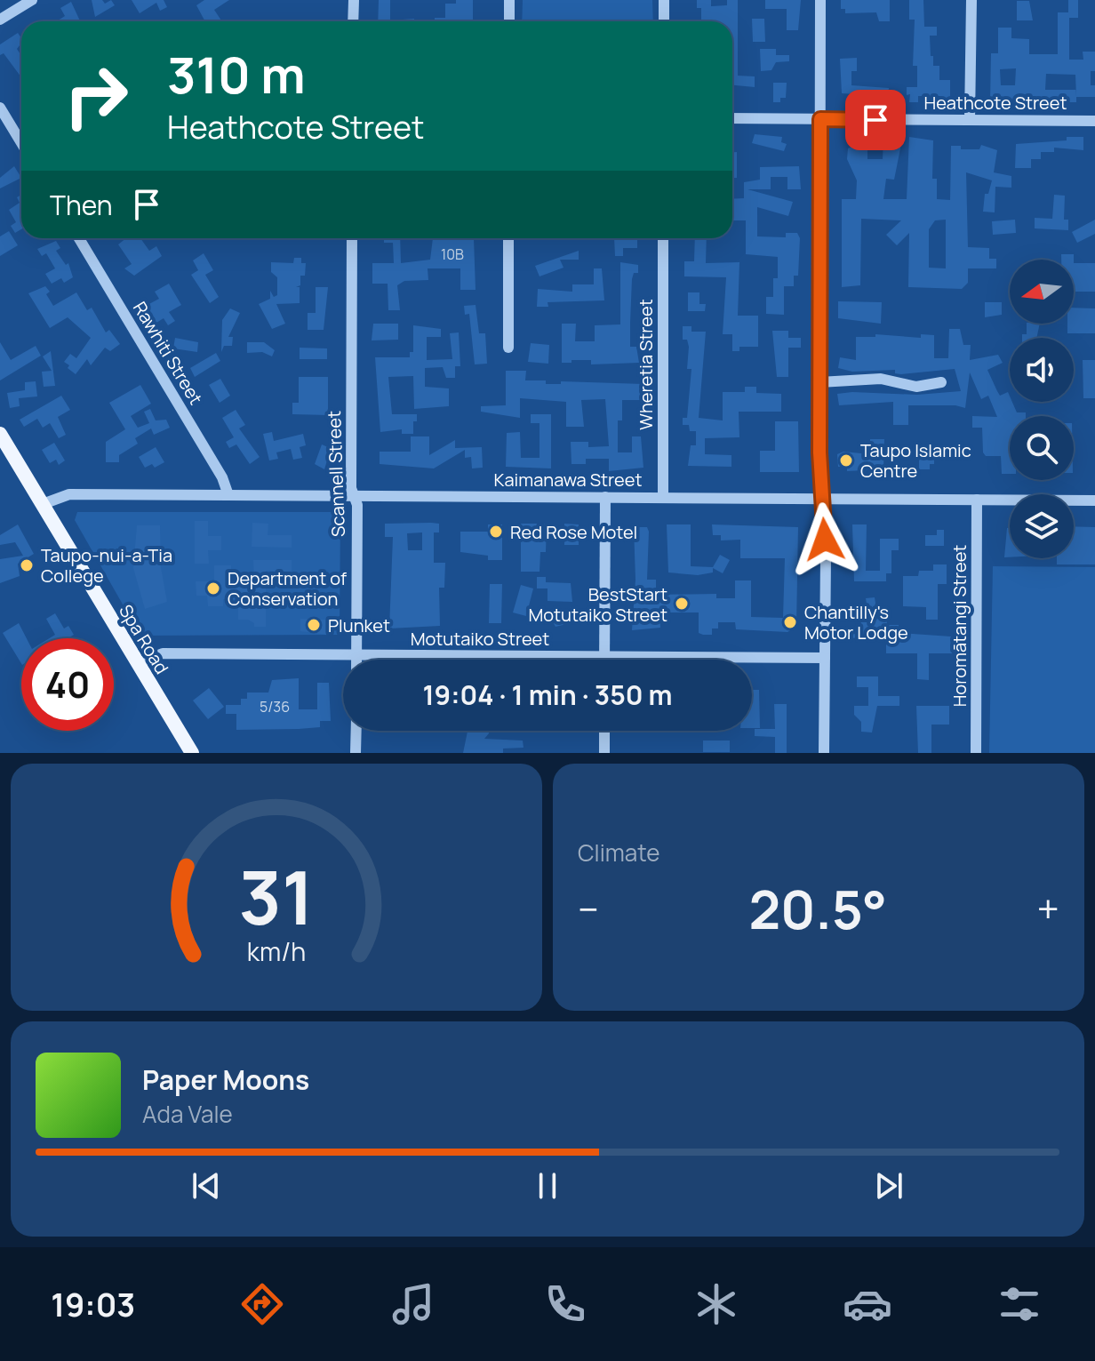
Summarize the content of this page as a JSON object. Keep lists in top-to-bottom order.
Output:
{
  "streets": {
    "main road": ["Spa Road"],
    "street": [
      "Heathcote Street",
      "Rawhiti Street",
      "Wheretia Street",
      "Scannell Street",
      "Kaimanawa Street",
      "Horomātangi Street",
      "Motutaiko Street"
    ]
  },
  "crossings": [
    ["Rawhiti Street", "Kaimanawa Street"],
    ["Wheretia Street", "Kaimanawa Street"],
    ["Scannell Street", "Kaimanawa Street"],
    ["Scannell Street", "Motutaiko Street"],
    ["Kaimanawa Street", "Horomātangi Street"],
    ["Kaimanawa Street", "Spa Road"],
    ["Motutaiko Street", "Spa Road"]
  ],
  "places": [
    "Taupo Islamic Centre",
    "Red Rose Motel",
    "Taupo-nui-a-Tia College",
    "Department of Conservation",
    "BestStart Motutaiko Street",
    "Chantilly's Motor Lodge",
    "Plunket"
  ],
  "house_numbers": ["10B", "5/36"],
  "north": "left",
  "page": {
    "turn": ["310 m", "Heathcote Street"],
    "then": "Then",
    "limit": "40",
    "trip": "19:04 · 1 min · 350 m",
    "tile": "Climate",
    "heat": ["−", "20.5°", "+"],
    "song": ["Paper Moons", "Ada Vale"],
    "tabs": "19:03",
    "gauge": ["31", "km/h"]
  }
}
